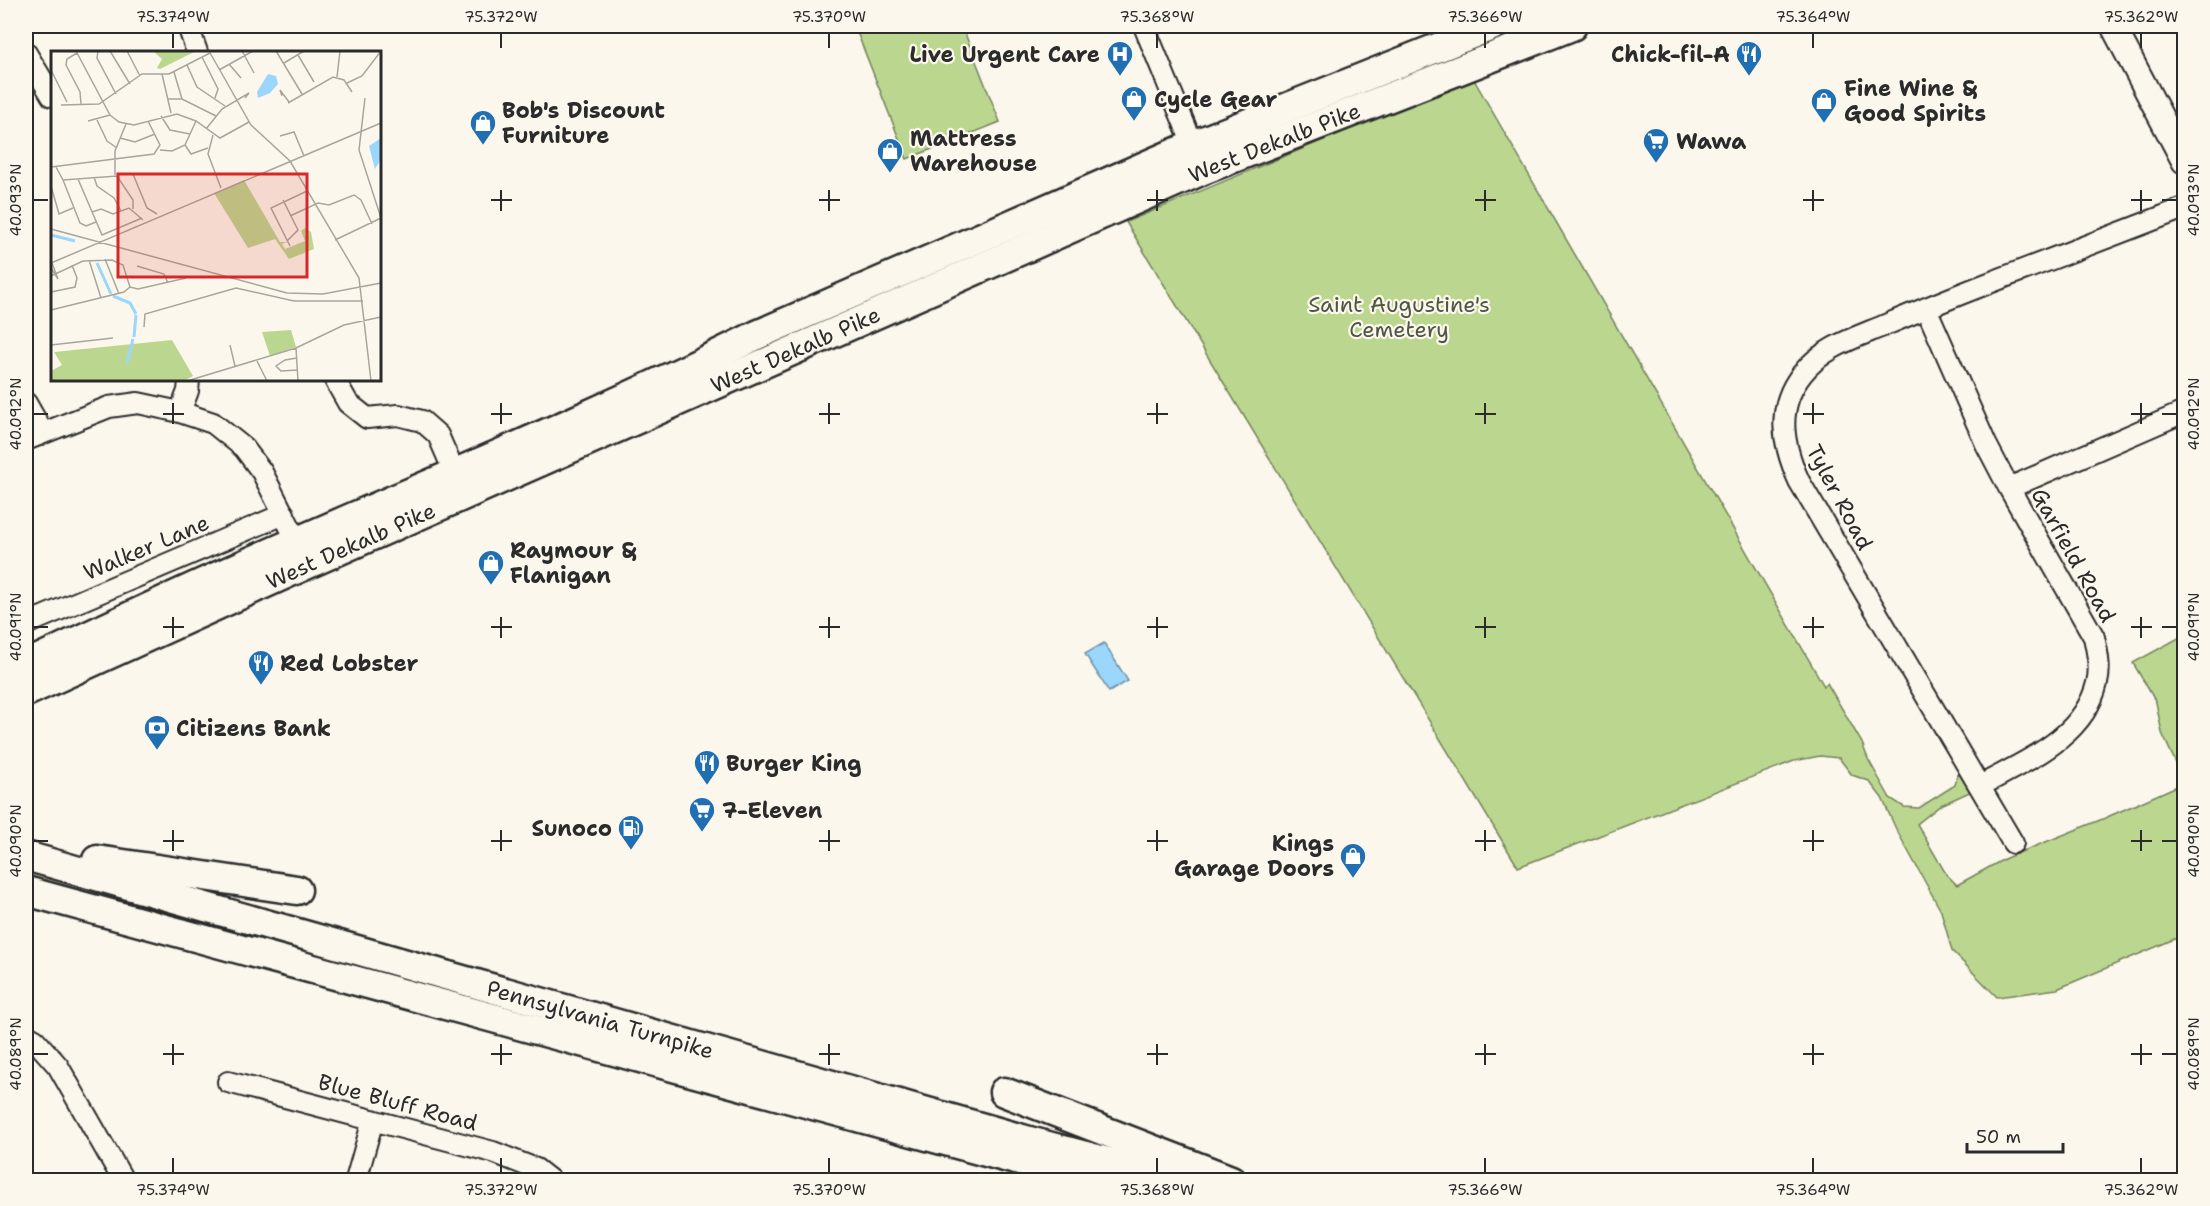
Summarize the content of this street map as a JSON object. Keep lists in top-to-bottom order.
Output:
{
  "streets": {
    "highway": ["West Dekalb Pike", "Pennsylvania Turnpike"],
    "street": [
      "Tyler Road",
      "Walker Lane",
      "Garfield Road",
      "Blue Bluff Road"
    ]
  },
  "crossings": [
    ["Tyler Road", "Garfield Road"]
  ],
  "parks": ["Saint Augustine's Cemetery"],
  "places": {
    "hospital": ["Live Urgent Care"],
    "restaurant": ["Chick-fil-A", "Red Lobster", "Burger King"],
    "shop": [
      "Cycle Gear",
      "Fine Wine & Good Spirits",
      "Bob's Discount Furniture",
      "Mattress Warehouse",
      "Raymour & Flanigan",
      "Kings Garage Doors"
    ],
    "supermarket": ["Wawa", "7-Eleven"],
    "bank": ["Citizens Bank"],
    "fuel station": ["Sunoco"]
  },
  "scale_bar": "50 m",
  "coordinates": [
    "75.374°W",
    "75.372°W",
    "75.370°W",
    "75.368°W",
    "75.366°W",
    "75.364°W",
    "75.362°W",
    "40.093°N",
    "40.092°N",
    "40.091°N",
    "40.090°N",
    "40.089°N"
  ]
}
